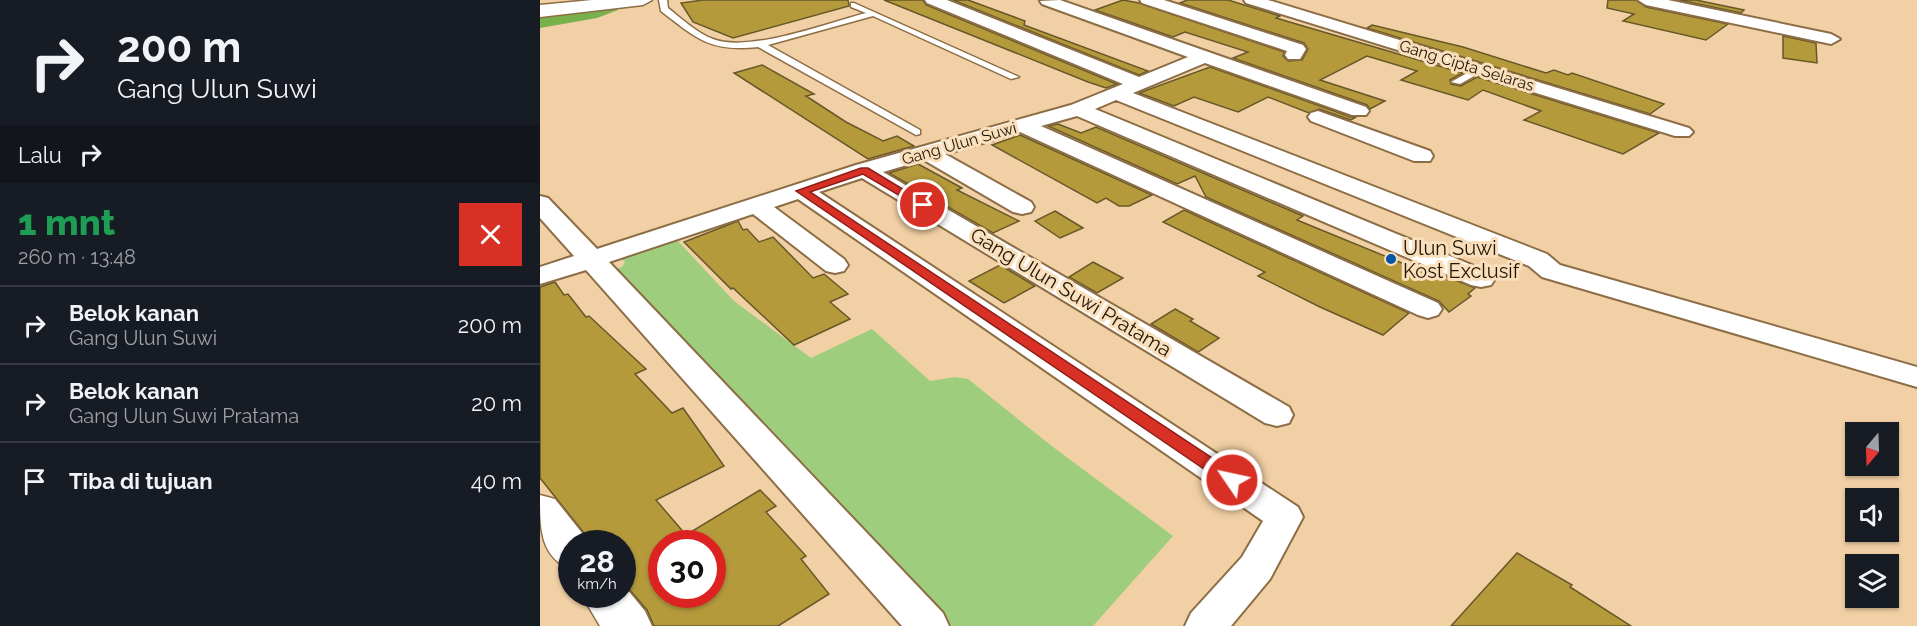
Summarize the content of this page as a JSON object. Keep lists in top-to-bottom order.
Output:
{
  "streets": {
    "street": ["Gang Cipta Selaras", "Gang Ulun Suwi", "Gang Ulun Suwi Pratama"]
  },
  "crossings": [
    ["Gang Ulun Suwi", "Gang Ulun Suwi Pratama"]
  ],
  "places": ["Ulun Suwi Kost Exclusif"],
  "north": "bottom",
  "page": {
    "turn": ["200 m", "Gang Ulun Suwi"],
    "then": "Lalu",
    "heading": ["1 mnt", "260 m · 13:48"],
    "list": [
      {
        "name": "Belok kanan",
        "note": "Gang Ulun Suwi",
        "value": "200 m"
      },
      {
        "name": "Belok kanan",
        "note": "Gang Ulun Suwi Pratama",
        "value": "20 m"
      },
      {
        "name": "Tiba di tujuan",
        "value": "40 m"
      }
    ],
    "speed": "28 km/h",
    "limit": "30"
  }
}
